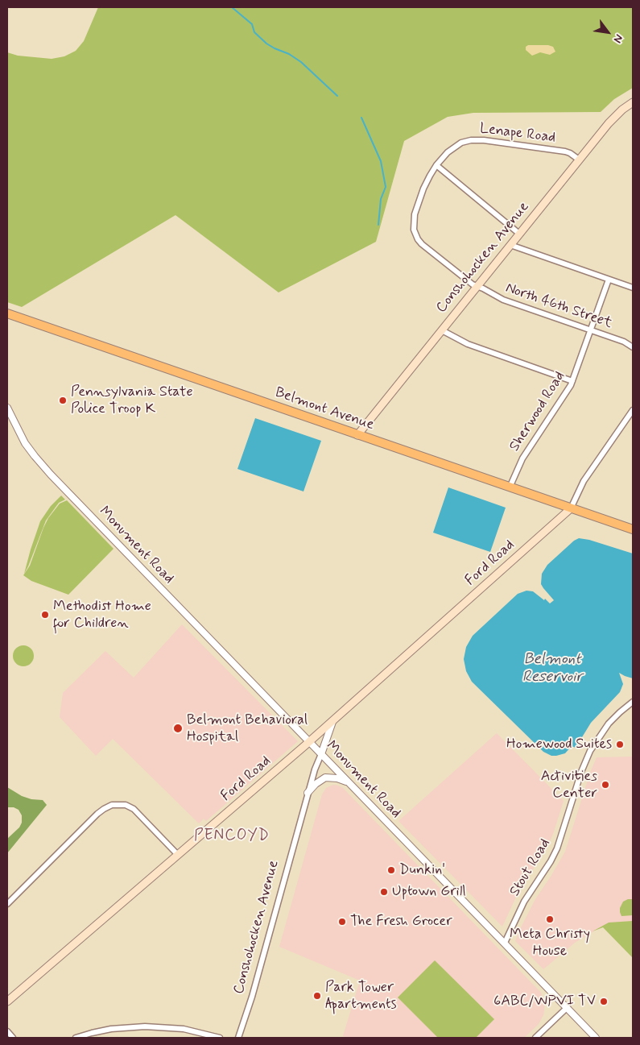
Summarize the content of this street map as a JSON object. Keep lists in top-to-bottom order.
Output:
{
  "streets": {
    "main road": ["Conshohocken Avenue", "Belmont Avenue", "Ford Road"],
    "street": [
      "Lenape Road",
      "North 46th Street",
      "Sherwood Road",
      "Monument Road",
      "Stout Road"
    ]
  },
  "crossings": [
    ["Lenape Road", "Conshohocken Avenue"],
    ["Lenape Road", "North 46th Street"],
    ["Conshohocken Avenue", "North 46th Street"],
    ["Conshohocken Avenue", "Belmont Avenue"],
    ["Conshohocken Avenue", "Monument Road"],
    ["North 46th Street", "Sherwood Road"],
    ["Belmont Avenue", "Sherwood Road"],
    ["Belmont Avenue", "Ford Road"],
    ["Monument Road", "Ford Road"],
    ["Monument Road", "Stout Road"]
  ],
  "districts": ["PENCOYD"],
  "water": ["Belmont Reservoir"],
  "places": [
    "Pennsylvania State Police Troop K",
    "Methodist Home for Children",
    "Belmont Behavioral Hospital",
    "Homewood Suites",
    "Activities Center",
    "Dunkin'",
    "Uptown Grill",
    "Meta Christy House",
    "The Fresh Grocer",
    "Park Tower Apartments",
    "6ABC/WPVI TV"
  ],
  "north": "bottom right"
}
